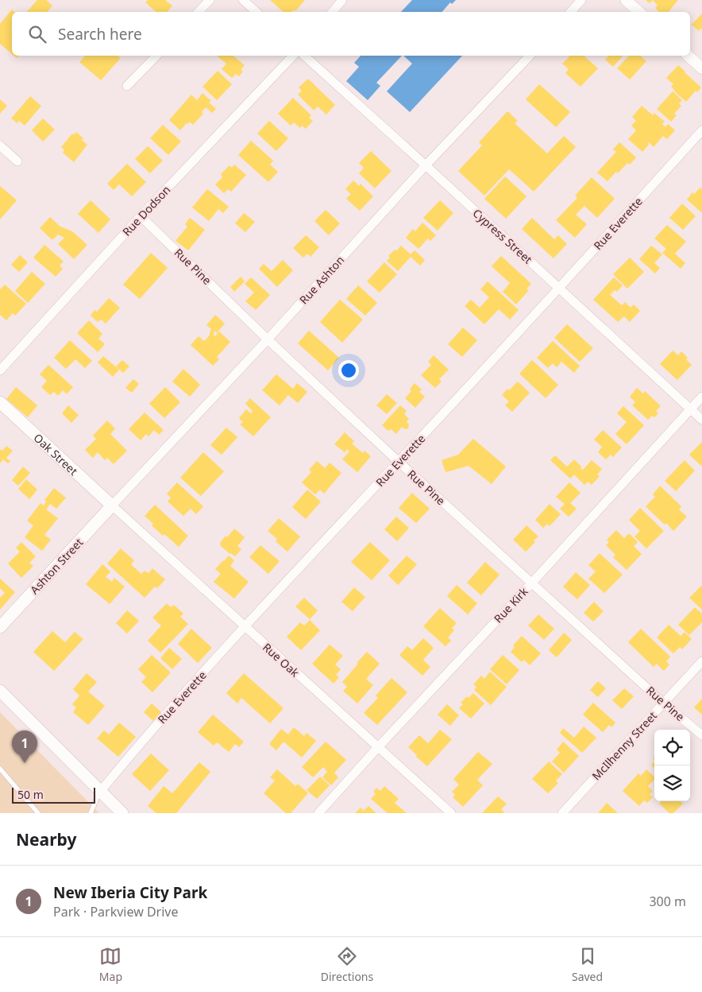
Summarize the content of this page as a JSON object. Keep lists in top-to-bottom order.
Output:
{
  "streets": {
    "main road": ["Oak Street", "Ashton Street"],
    "street": [
      "Rue Dodson",
      "Rue Everette",
      "Cypress Street",
      "Rue Pine",
      "Rue Ashton",
      "Rue Kirk",
      "Rue Oak",
      "McIlhenny Street"
    ]
  },
  "crossings": [
    ["Rue Dodson", "Rue Pine"],
    ["Rue Everette", "Cypress Street"],
    ["Rue Everette", "Rue Pine"],
    ["Rue Everette", "Rue Oak"],
    ["Cypress Street", "Rue Ashton"],
    ["Cypress Street", "Rue Kirk"],
    ["Rue Pine", "Rue Ashton"],
    ["Rue Pine", "Rue Kirk"],
    ["Rue Pine", "McIlhenny Street"],
    ["Rue Ashton", "Oak Street"],
    ["Rue Ashton", "Ashton Street"],
    ["Rue Ashton", "Rue Oak"],
    ["Oak Street", "Ashton Street"],
    ["Oak Street", "Rue Oak"],
    ["Ashton Street", "Rue Oak"],
    ["Rue Kirk", "Rue Oak"]
  ],
  "scale_bar": "50 m",
  "page": {
    "search": "Search here",
    "pins": "1",
    "scale": "50 m",
    "heading": "Nearby",
    "list": [
      {
        "mark": "1",
        "name": "New Iberia City Park",
        "note": "Park · Parkview Drive",
        "value": "300 m"
      }
    ],
    "nav": ["Map", "Directions", "Saved"]
  }
}
